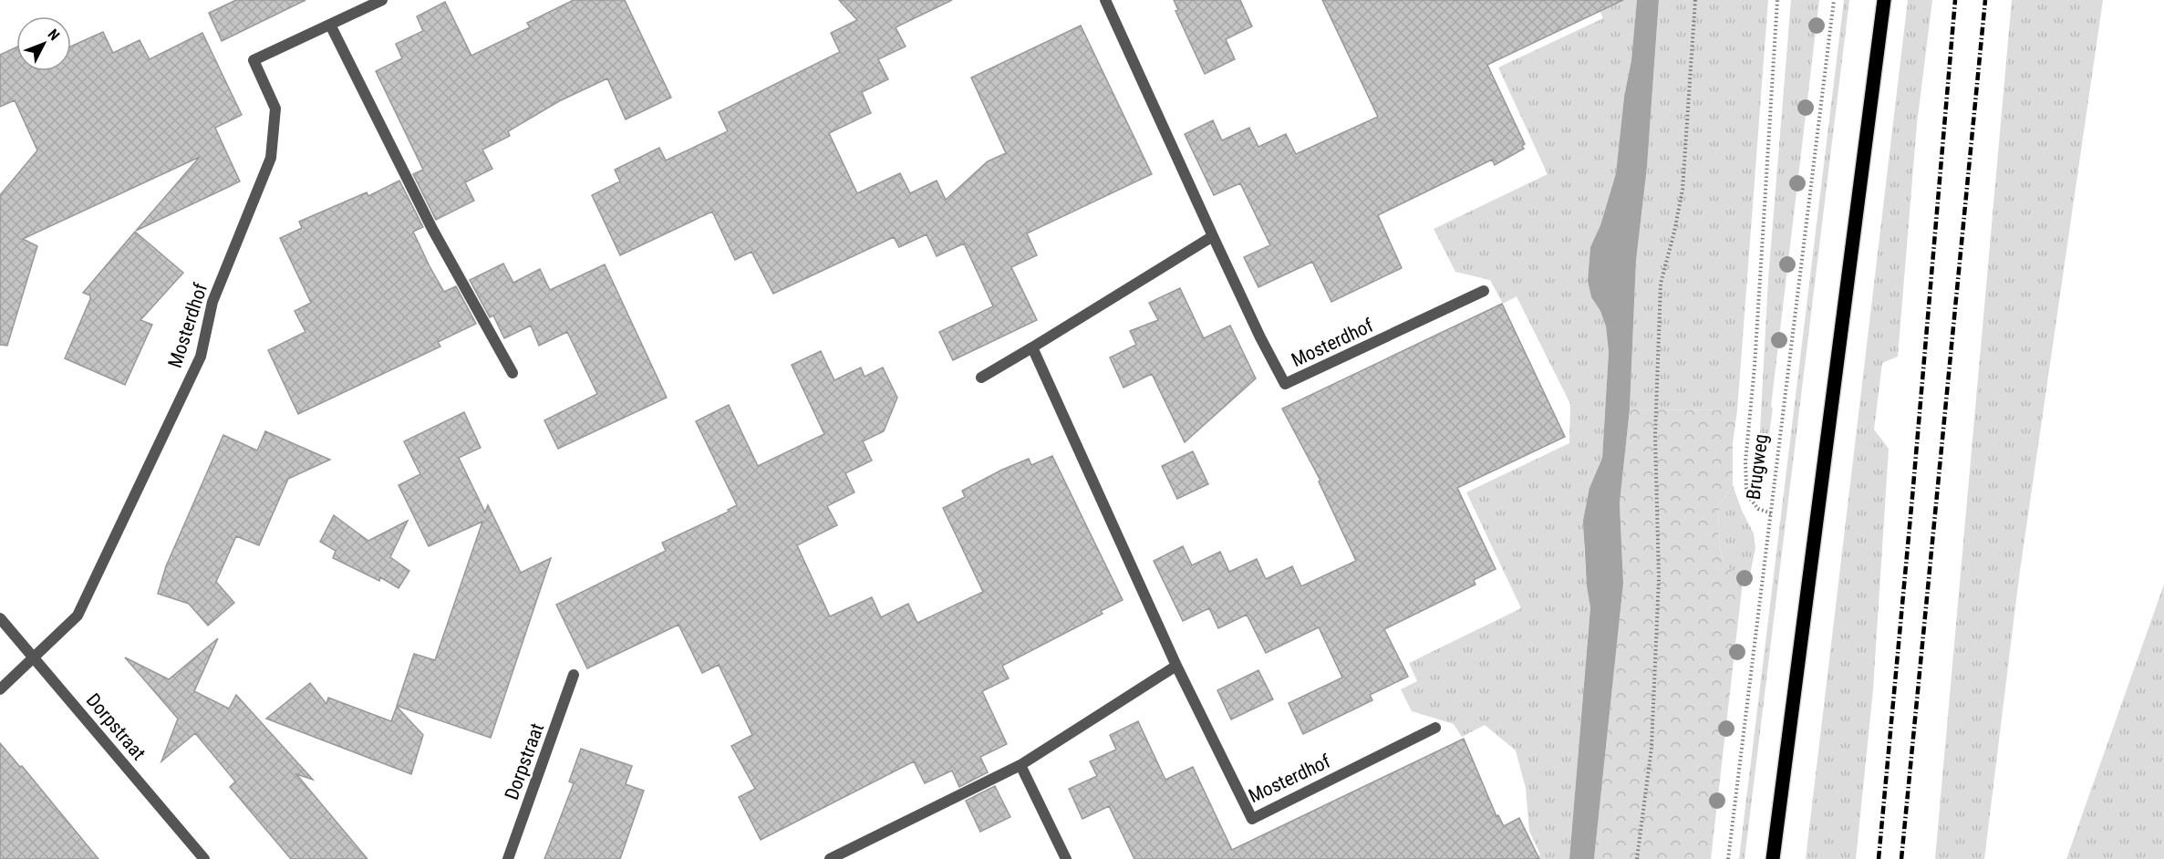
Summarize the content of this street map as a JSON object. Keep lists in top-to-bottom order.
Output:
{
  "streets": {
    "street": ["Mosterdhof", "Dorpstraat"],
    "path": ["Brugweg"]
  },
  "crossings": [
    ["Mosterdhof", "Dorpstraat"]
  ],
  "north": "top right"
}
